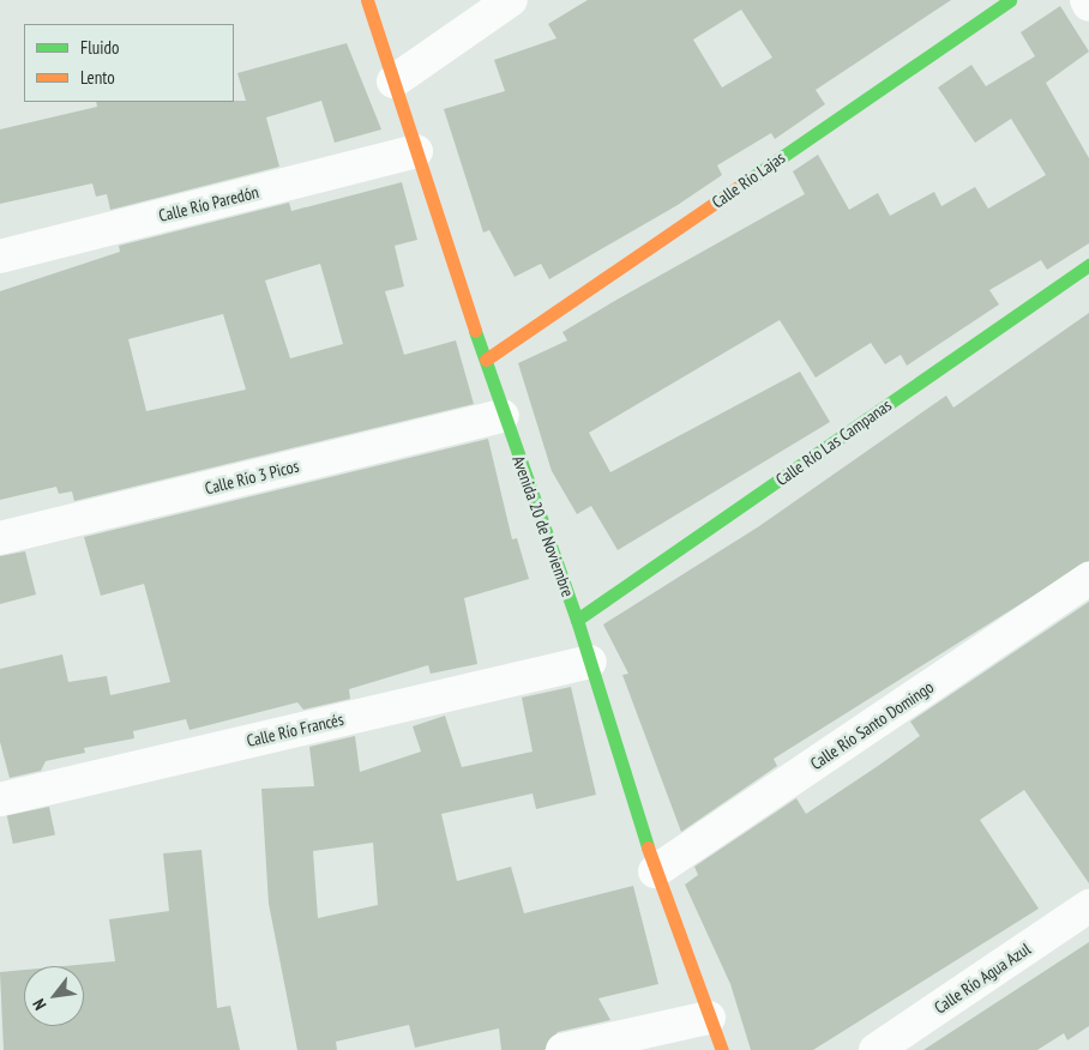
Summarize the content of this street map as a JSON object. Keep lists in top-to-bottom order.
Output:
{
  "streets": {
    "street": [
      "Calle Río Lajas",
      "Calle Río Paredón",
      "Calle Río Las Campanas",
      "Calle Río 3 Picos",
      "Avenida 20 de Noviembre",
      "Calle Río Santo Domingo",
      "Calle Río Francés",
      "Calle Río Agua Azul"
    ]
  },
  "crossings": [
    ["Calle Río Lajas", "Avenida 20 de Noviembre"],
    ["Calle Río Paredón", "Avenida 20 de Noviembre"],
    ["Calle Río Las Campanas", "Avenida 20 de Noviembre"],
    ["Calle Río 3 Picos", "Avenida 20 de Noviembre"],
    ["Avenida 20 de Noviembre", "Calle Río Santo Domingo"],
    ["Avenida 20 de Noviembre", "Calle Río Francés"]
  ],
  "legend": ["Fluido", "Lento"],
  "north": "bottom left"
}
